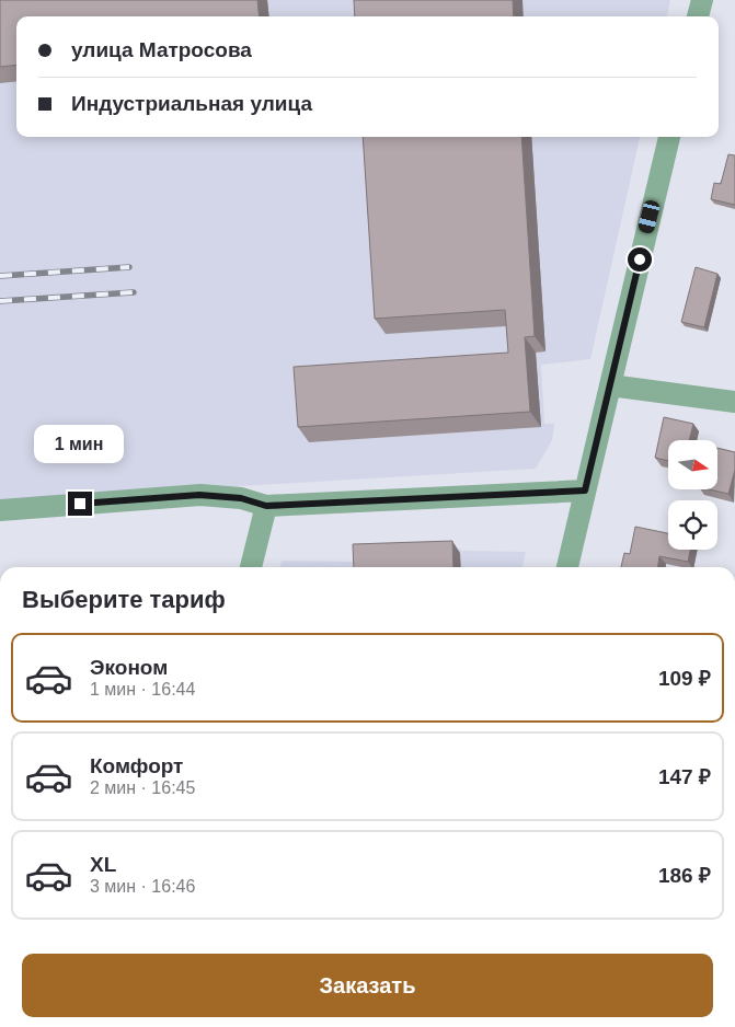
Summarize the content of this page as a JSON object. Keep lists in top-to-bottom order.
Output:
{
  "north": "right",
  "page": {
    "banner": ["улица Матросова", "Индустриальная улица"],
    "bubble": "1 мин",
    "heading": "Выберите тариф",
    "list": [
      {
        "name": "Эконом",
        "note": "1 мин · 16:44",
        "value": "109 ₽"
      },
      {
        "name": "Комфорт",
        "note": "2 мин · 16:45",
        "value": "147 ₽"
      },
      {
        "name": "XL",
        "note": "3 мин · 16:46",
        "value": "186 ₽"
      }
    ],
    "buttons": "Заказать"
  }
}
